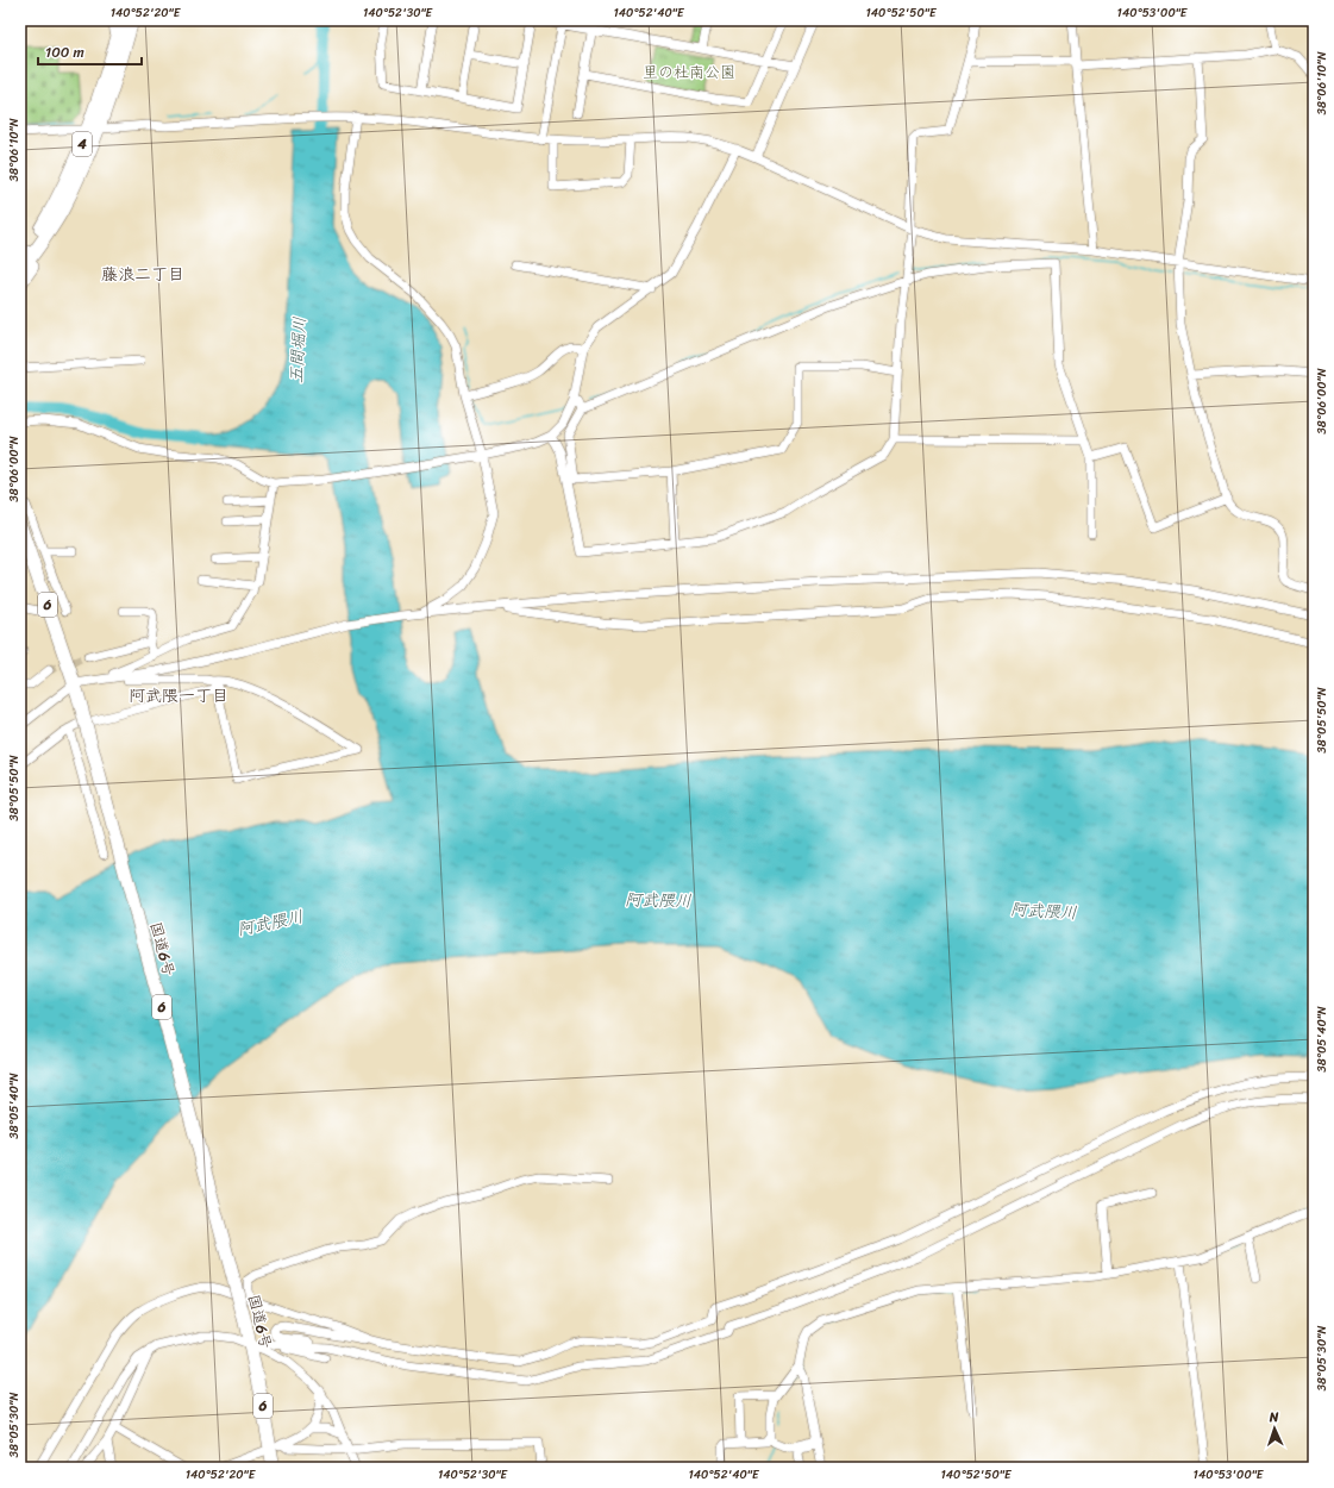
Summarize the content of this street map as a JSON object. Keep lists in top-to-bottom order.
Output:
{
  "streets": {
    "highway": ["4", "6", "国道6号"]
  },
  "districts": ["藤浪二丁目", "阿武隈一丁目"],
  "water": ["五間堀川", "阿武隈川"],
  "parks": ["里の杜南公園"],
  "scale_bar": "100 m",
  "north": "top",
  "coordinates": [
    "140°52'20\"E",
    "140°52'30\"E",
    "140°52'40\"E",
    "140°52'50\"E",
    "140°53'00\"E",
    "38°06'10\"N",
    "38°06'00\"N",
    "38°05'50\"N",
    "38°05'40\"N",
    "38°05'30\"N"
  ]
}
